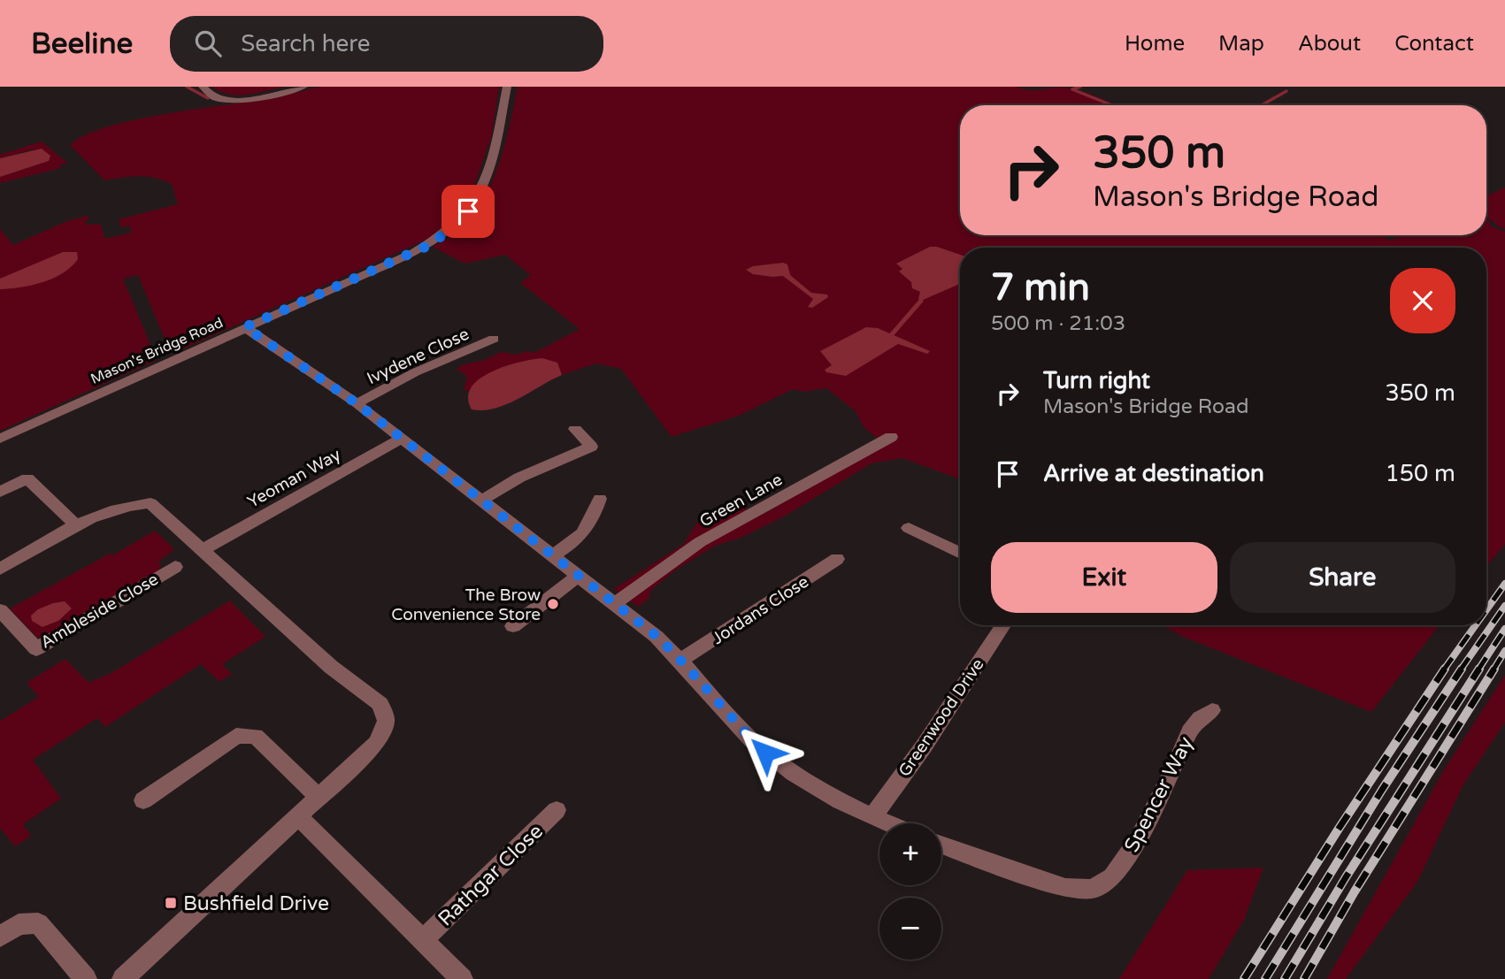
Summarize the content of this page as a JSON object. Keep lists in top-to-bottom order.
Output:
{
  "streets": {
    "street": [
      "Mason's Bridge Road",
      "Ivydene Close",
      "Yeoman Way",
      "Green Lane",
      "Jordans Close",
      "Ambleside Close",
      "Greenwood Drive",
      "Spencer Way",
      "Rathgar Close"
    ]
  },
  "places": {
    "other": ["The Brow Convenience Store"],
    "transit": ["Bushfield Drive"]
  },
  "page": {
    "header": "Beeline",
    "search": "Search here",
    "nav": [
      "Home",
      "Map",
      "About",
      "Contact"
    ],
    "turn": ["350 m", "Mason's Bridge Road"],
    "heading": ["7 min", "500 m · 21:03"],
    "list": [
      {
        "name": "Turn right",
        "note": "Mason's Bridge Road",
        "value": "350 m"
      },
      {
        "name": "Arrive at destination",
        "value": "150 m"
      }
    ],
    "buttons": ["Exit", "Share"],
    "map_buttons": ["+", "−"]
  }
}
